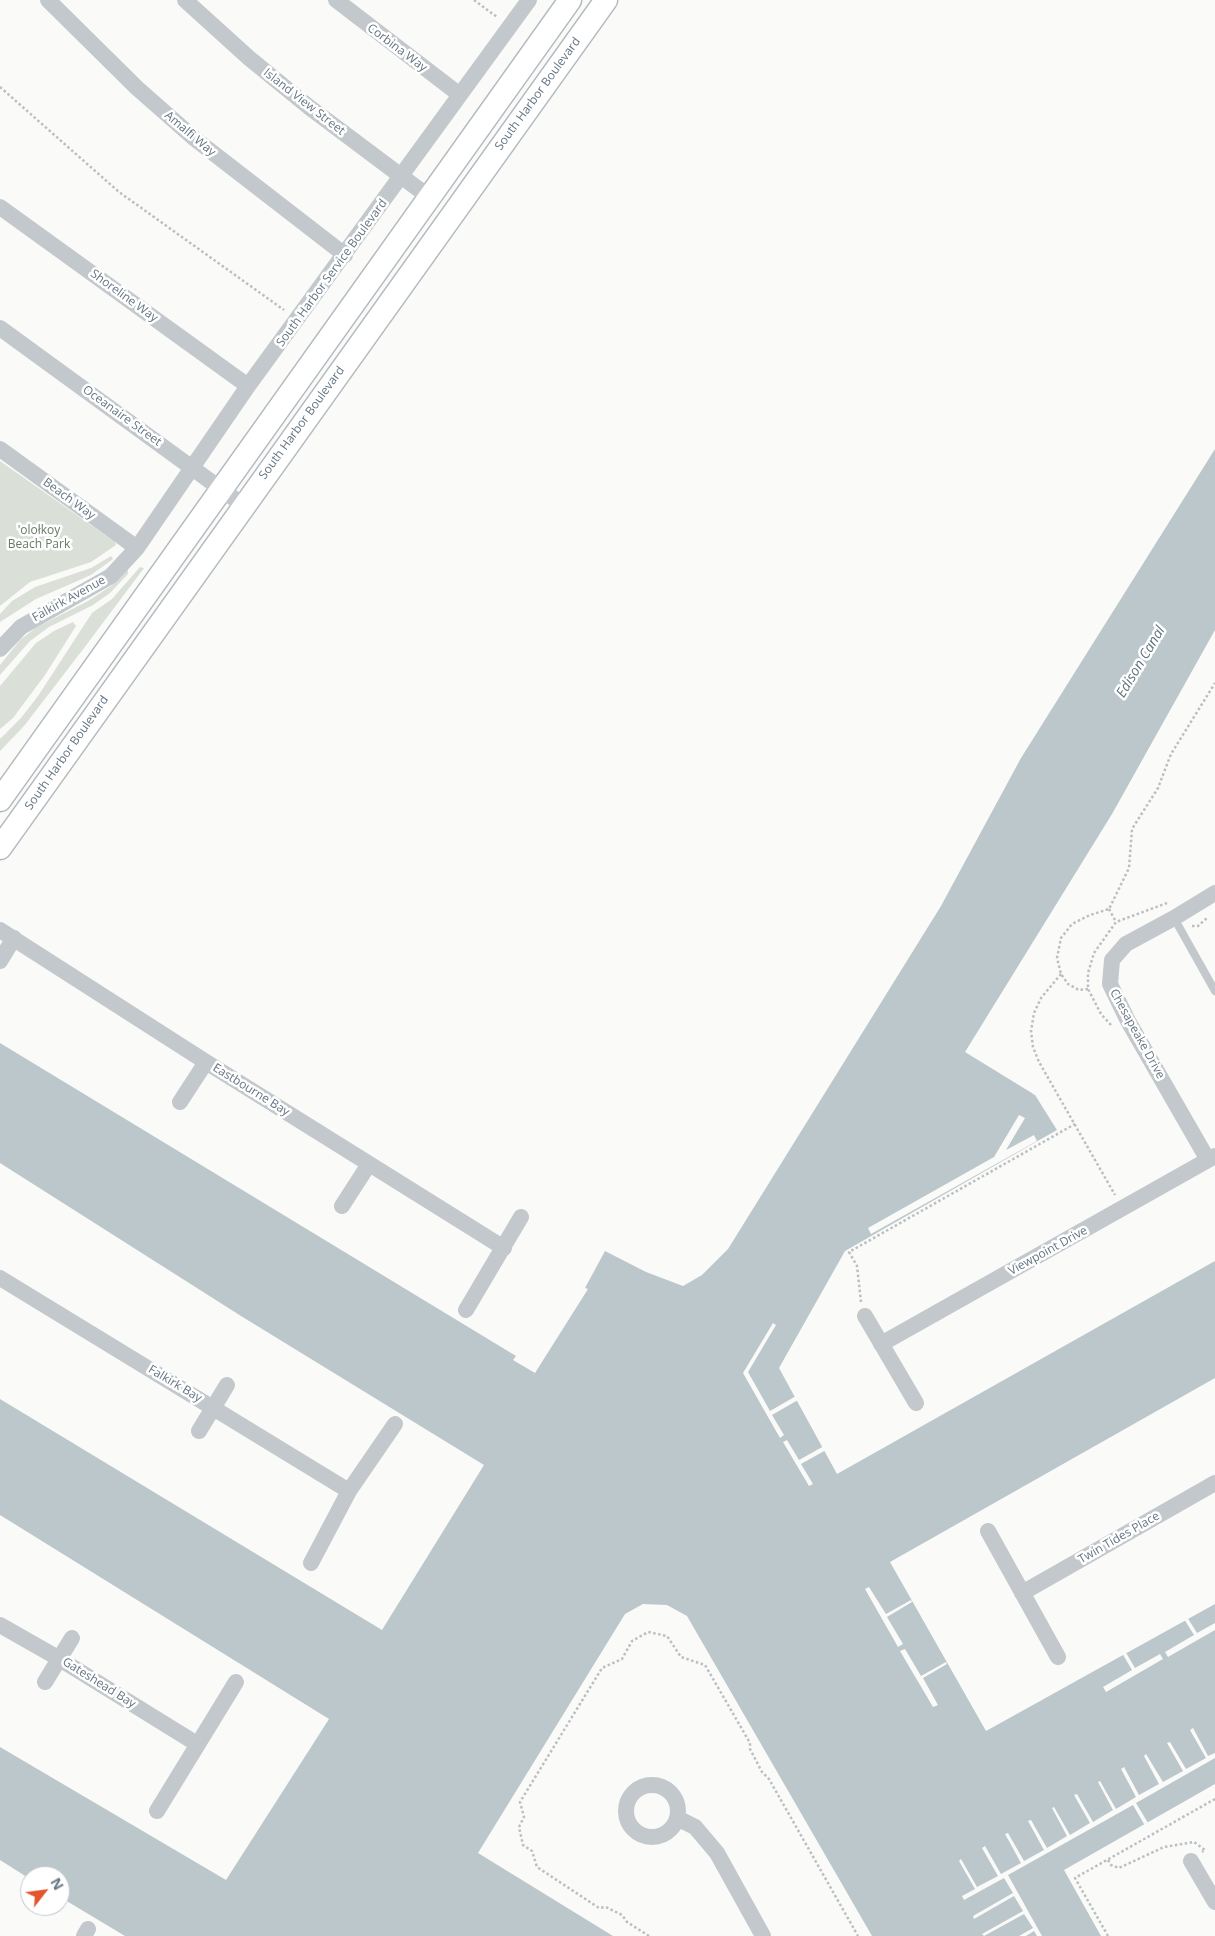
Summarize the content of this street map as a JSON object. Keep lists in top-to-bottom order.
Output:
{
  "streets": {
    "main road": ["South Harbor Boulevard"],
    "street": [
      "Corbina Way",
      "Island View Street",
      "Amalfi Way",
      "South Harbor Service Boulevard",
      "Shoreline Way",
      "Oceanaire Street",
      "Beach Way",
      "Falkirk Avenue",
      "Chesapeake Drive",
      "Eastbourne Bay",
      "Viewpoint Drive",
      "Falkirk Bay",
      "Twin Tides Place",
      "Gateshead Bay"
    ]
  },
  "crossings": [
    ["Corbina Way", "South Harbor Service Boulevard"],
    ["South Harbor Boulevard", "Oceanaire Street"],
    ["Island View Street", "South Harbor Service Boulevard"],
    ["Amalfi Way", "South Harbor Service Boulevard"],
    ["South Harbor Service Boulevard", "Shoreline Way"],
    ["South Harbor Service Boulevard", "Oceanaire Street"],
    ["South Harbor Service Boulevard", "Beach Way"],
    ["South Harbor Service Boulevard", "Falkirk Avenue"],
    ["Beach Way", "Falkirk Avenue"],
    ["Chesapeake Drive", "Viewpoint Drive"]
  ],
  "water": ["Edison Canal"],
  "parks": ["'olołkoy Beach Park"],
  "north": "top right"
}
